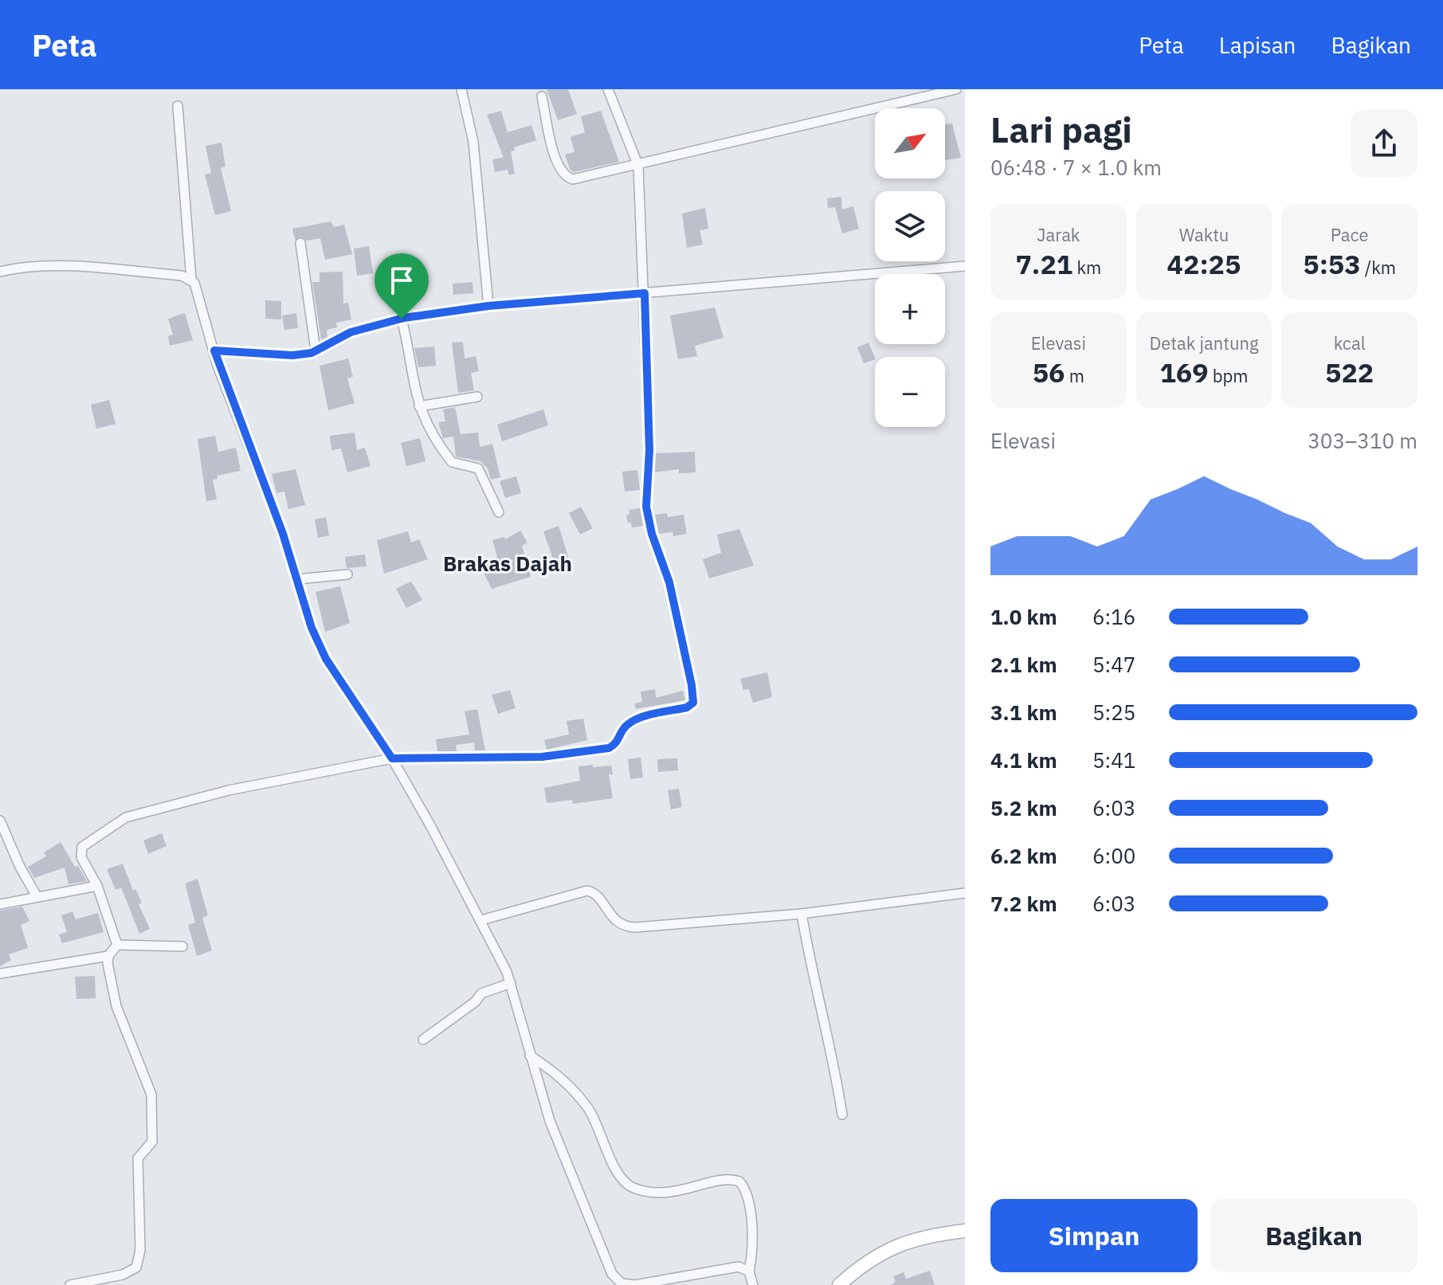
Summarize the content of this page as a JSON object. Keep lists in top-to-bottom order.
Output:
{
  "districts": ["Brakas Dajah"],
  "north": "top right",
  "page": {
    "header": "Peta",
    "nav": ["Peta", "Lapisan", "Bagikan"],
    "heading": ["Lari pagi", "06:48 · 7 × 1.0 km"],
    "map_buttons": ["+", "−"],
    "stats": [
      ["Jarak", "7.21 km"],
      ["Waktu", "42:25"],
      ["Pace", "5:53 /km"],
      ["Elevasi", "56 m"],
      ["Detak jantung", "169 bpm"],
      ["kcal", "522"]
    ],
    "chart": ["Elevasi", "303–310 m"],
    "list": [
      {
        "name": "1.0 km",
        "note": "6:16"
      },
      {
        "name": "2.1 km",
        "note": "5:47"
      },
      {
        "name": "3.1 km",
        "note": "5:25"
      },
      {
        "name": "4.1 km",
        "note": "5:41"
      },
      {
        "name": "5.2 km",
        "note": "6:03"
      },
      {
        "name": "6.2 km",
        "note": "6:00"
      },
      {
        "name": "7.2 km",
        "note": "6:03"
      }
    ],
    "buttons": ["Simpan", "Bagikan"]
  }
}
